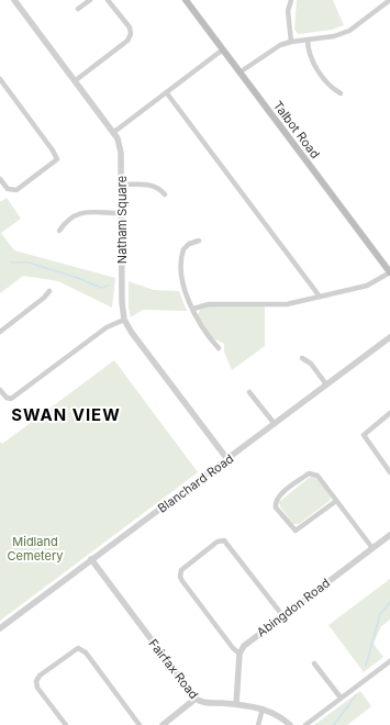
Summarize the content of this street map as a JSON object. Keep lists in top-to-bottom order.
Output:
{
  "streets": {
    "main road": ["Talbot Road"],
    "street": [
      "Natham Square",
      "Blanchard Road",
      "Abingdon Road",
      "Fairfax Road"
    ]
  },
  "crossings": [
    ["Blanchard Road", "Fairfax Road"]
  ],
  "districts": ["SWAN VIEW"],
  "parks": ["Midland Cemetery"]
}
